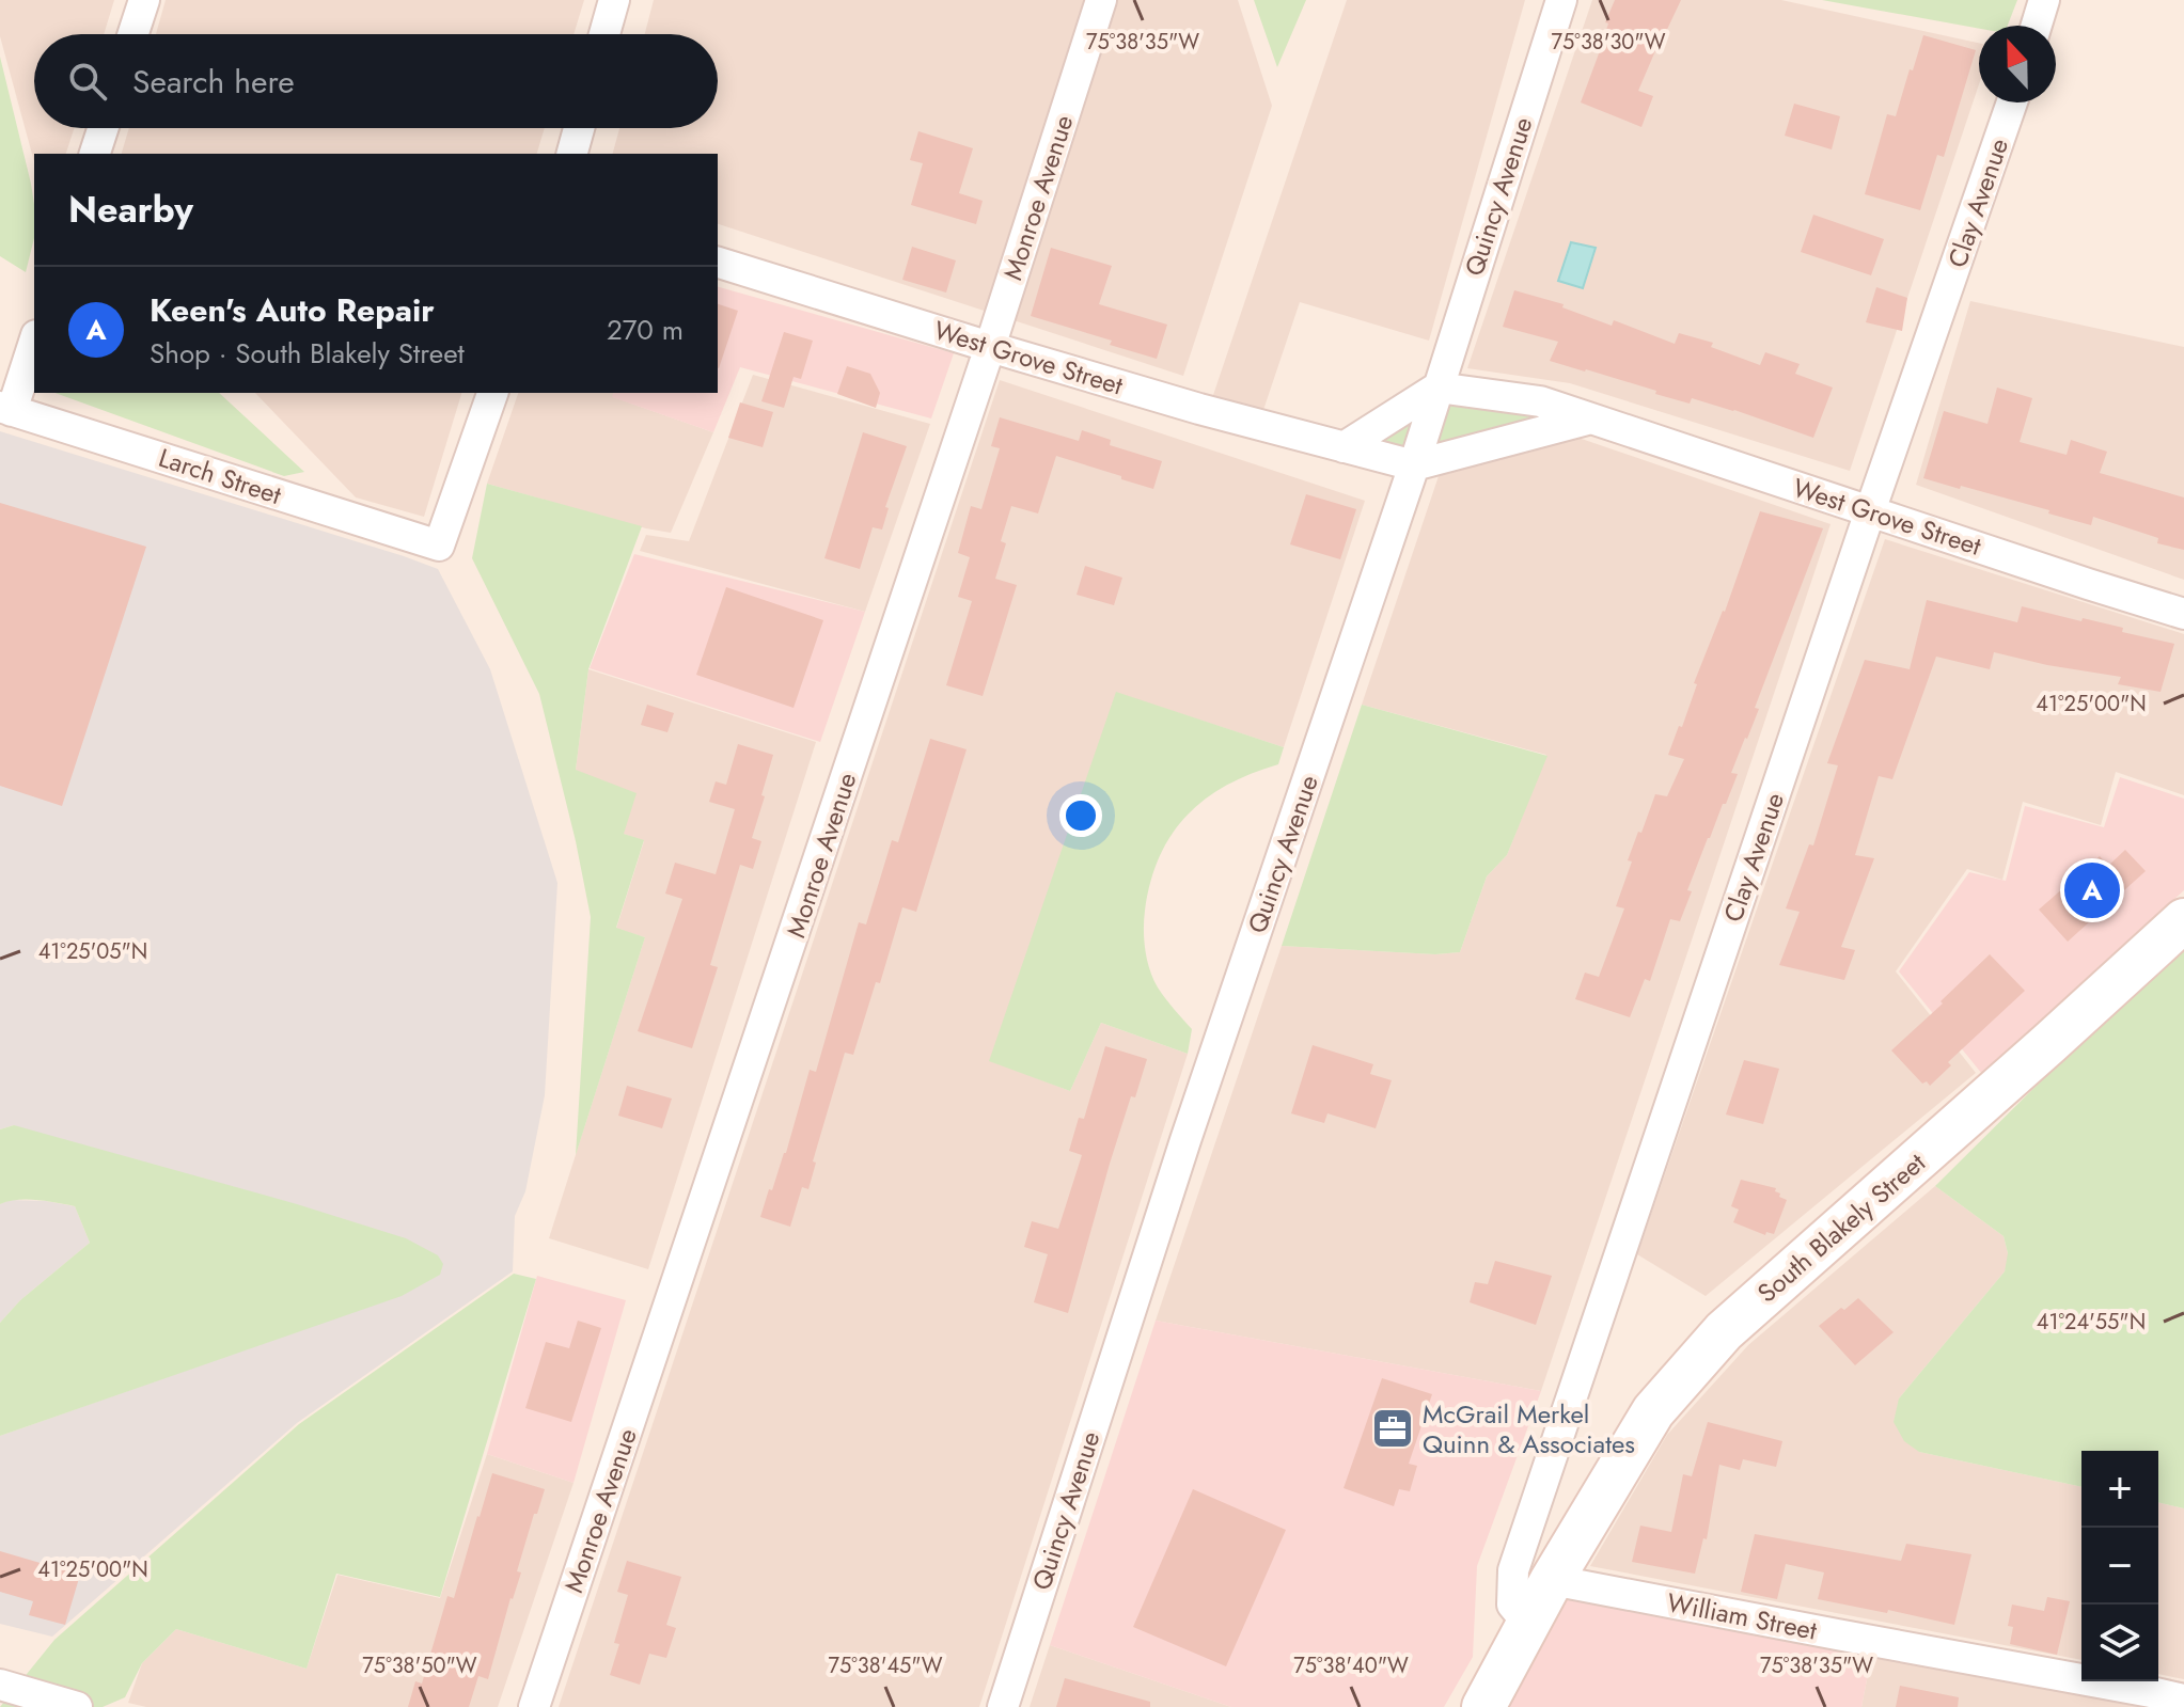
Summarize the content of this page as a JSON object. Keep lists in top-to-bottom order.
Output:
{
  "streets": {
    "main road": ["South Blakely Street"],
    "street": [
      "Quincy Avenue",
      "Monroe Avenue",
      "Clay Avenue",
      "West Grove Street",
      "Larch Street",
      "William Street"
    ]
  },
  "crossings": [
    ["Quincy Avenue", "West Grove Street"],
    ["Monroe Avenue", "West Grove Street"],
    ["Clay Avenue", "West Grove Street"],
    ["South Blakely Street", "William Street"]
  ],
  "places": {
    "office": ["McGrail Merkel Quinn & Associates"]
  },
  "north": "top",
  "page": {
    "search": "Search here",
    "heading": "Nearby",
    "list": [
      {
        "mark": "A",
        "name": "Keen's Auto Repair",
        "note": "Shop · South Blakely Street",
        "value": "270 m"
      }
    ],
    "pins": "A",
    "map_buttons": ["+", "−"]
  },
  "coordinates": [
    "75°38'35\"W",
    "75°38'30\"W",
    "41°25'00\"N",
    "41°25'05\"N",
    "41°24'55\"N",
    "75°38'50\"W",
    "75°38'45\"W",
    "75°38'40\"W"
  ]
}
